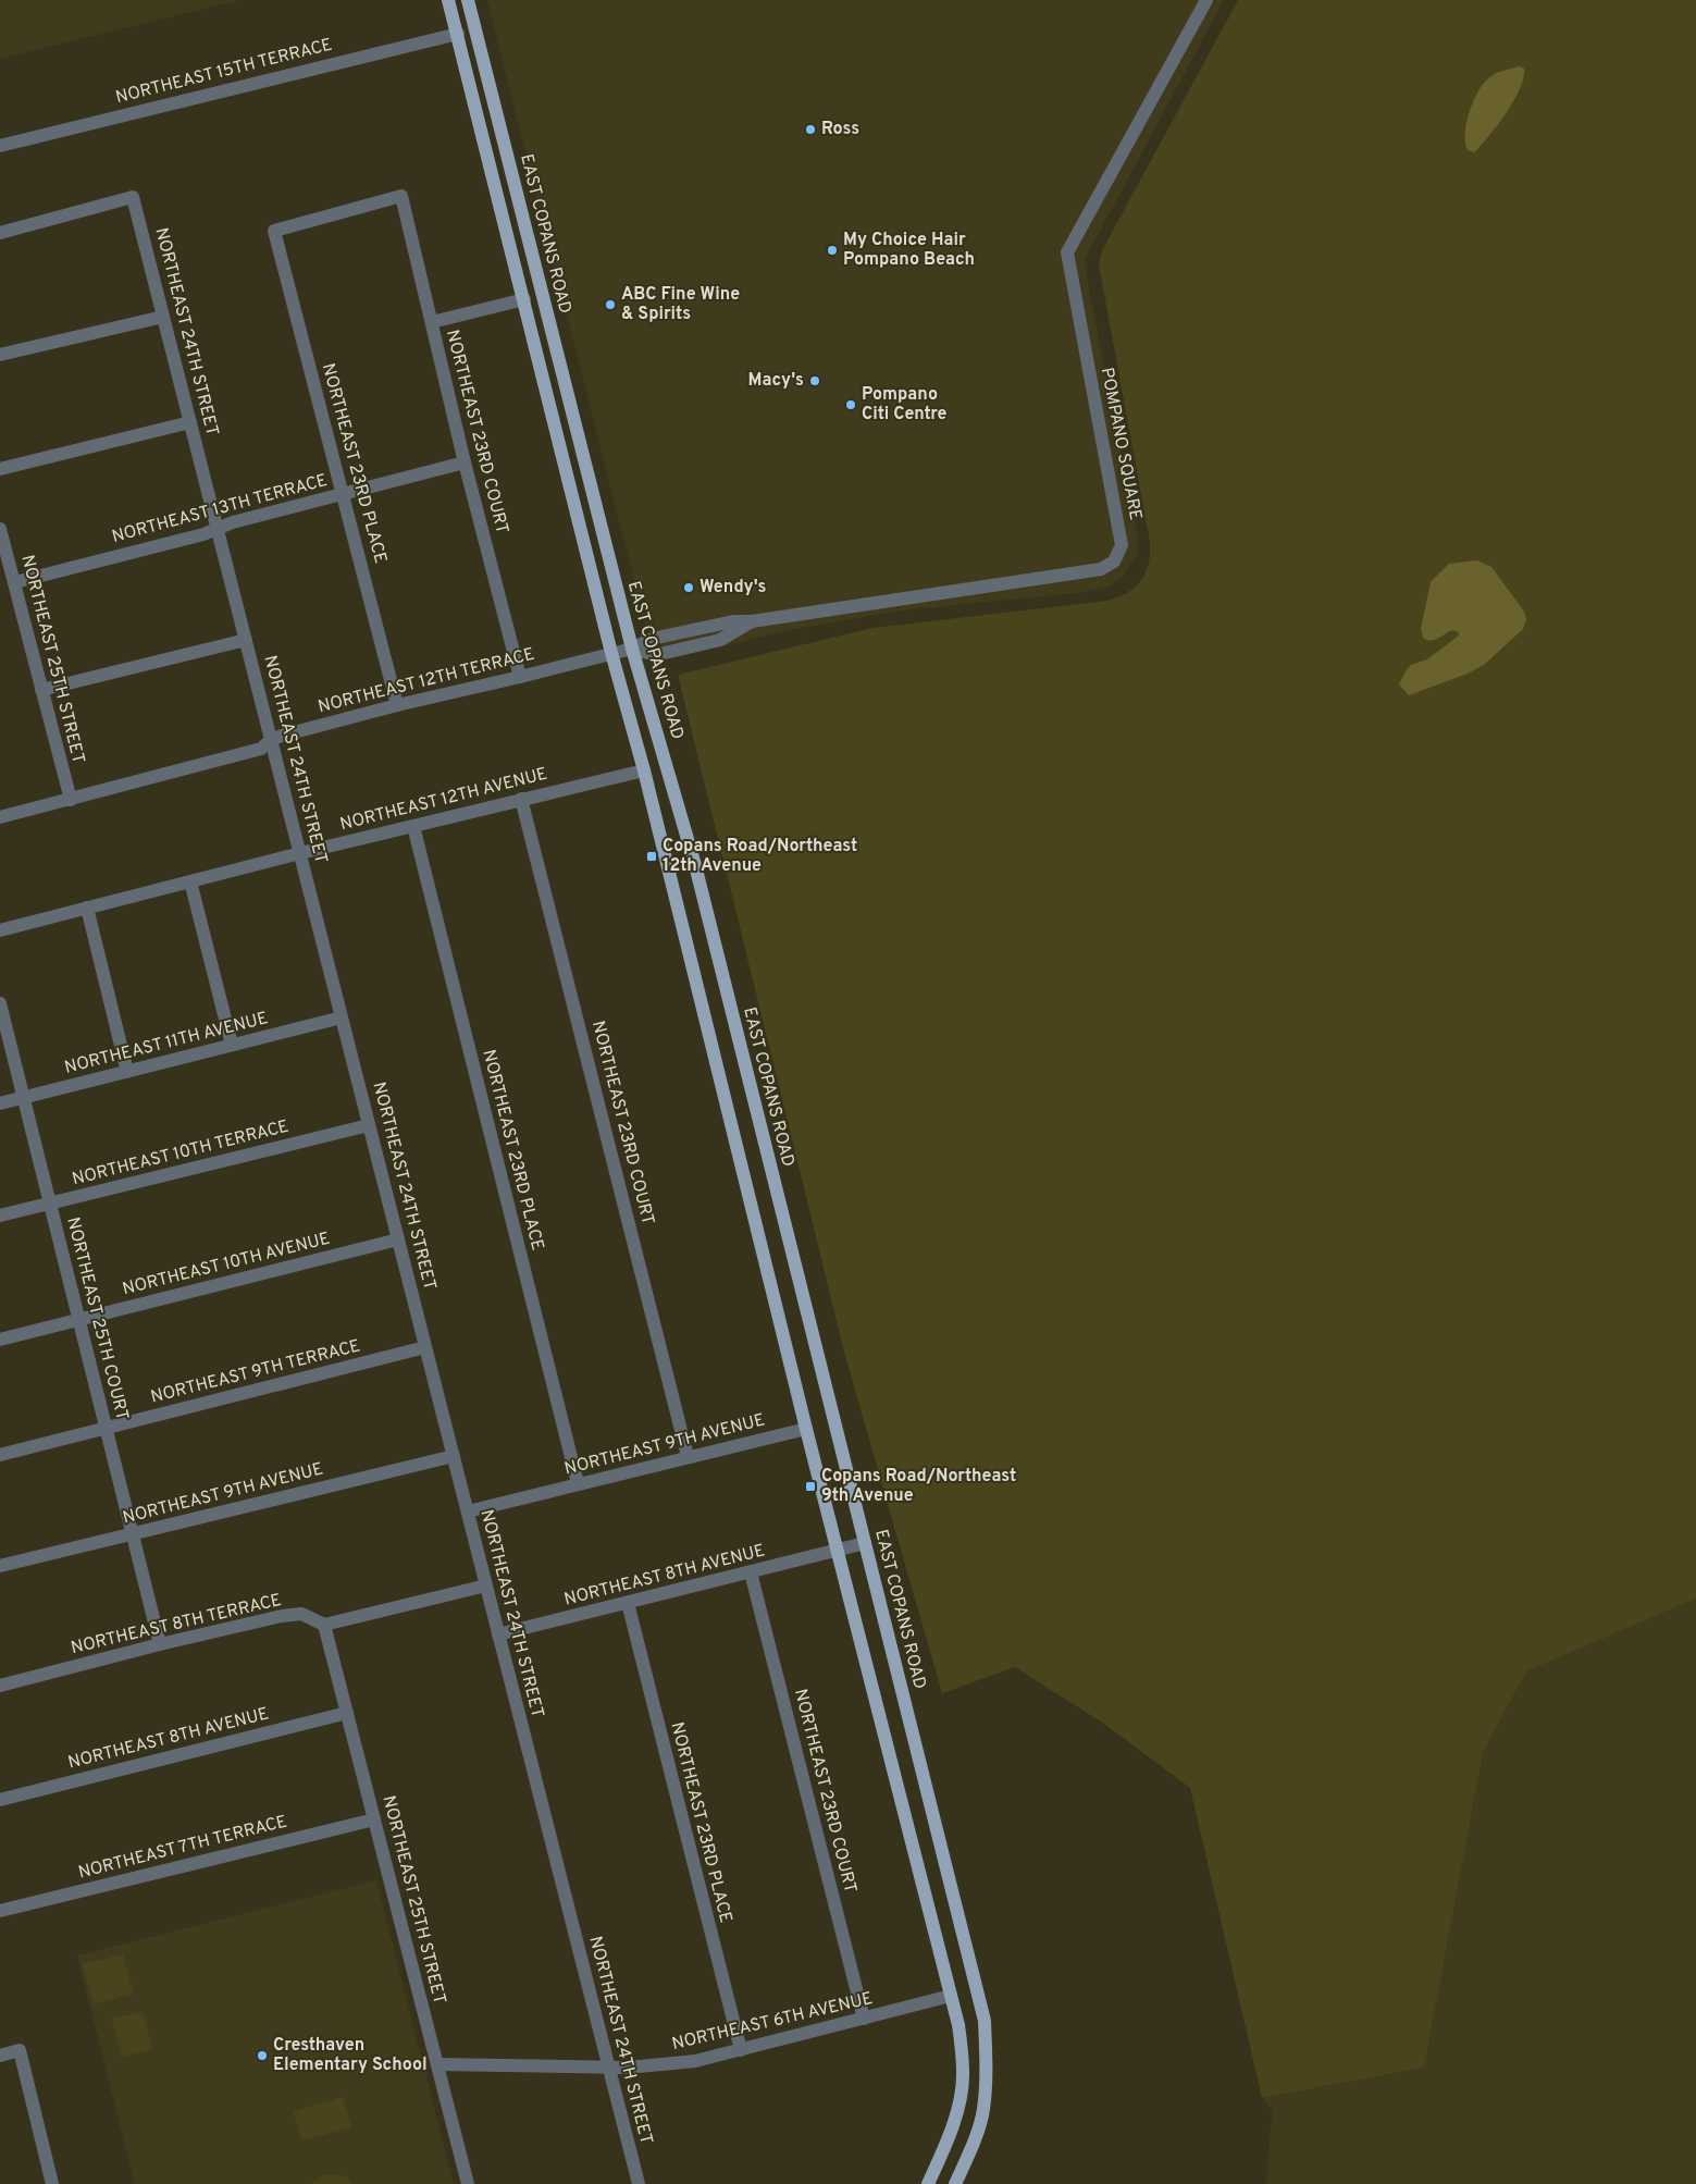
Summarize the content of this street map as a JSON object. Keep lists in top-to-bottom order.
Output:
{
  "streets": {
    "main road": ["EAST COPANS ROAD"],
    "street": [
      "NORTHEAST 15TH TERRACE",
      "NORTHEAST 24TH STREET",
      "NORTHEAST 23RD COURT",
      "POMPANO SQUARE",
      "NORTHEAST 23RD PLACE",
      "NORTHEAST 13TH TERRACE",
      "NORTHEAST 25TH STREET",
      "NORTHEAST 12TH TERRACE",
      "NORTHEAST 12TH AVENUE",
      "NORTHEAST 11TH AVENUE",
      "NORTHEAST 10TH TERRACE",
      "NORTHEAST 10TH AVENUE",
      "NORTHEAST 25TH COURT",
      "NORTHEAST 9TH TERRACE",
      "NORTHEAST 9TH AVENUE",
      "NORTHEAST 8TH AVENUE",
      "NORTHEAST 8TH TERRACE",
      "NORTHEAST 7TH TERRACE",
      "NORTHEAST 6TH AVENUE"
    ]
  },
  "crossings": [
    ["NORTHEAST 15TH TERRACE", "EAST COPANS ROAD"],
    ["EAST COPANS ROAD", "POMPANO SQUARE"],
    ["EAST COPANS ROAD", "NORTHEAST 12TH TERRACE"],
    ["EAST COPANS ROAD", "NORTHEAST 12TH AVENUE"],
    ["EAST COPANS ROAD", "NORTHEAST 9TH AVENUE"],
    ["EAST COPANS ROAD", "NORTHEAST 8TH AVENUE"],
    ["EAST COPANS ROAD", "NORTHEAST 6TH AVENUE"],
    ["NORTHEAST 24TH STREET", "NORTHEAST 13TH TERRACE"],
    ["NORTHEAST 24TH STREET", "NORTHEAST 12TH TERRACE"],
    ["NORTHEAST 24TH STREET", "NORTHEAST 12TH AVENUE"],
    ["NORTHEAST 24TH STREET", "NORTHEAST 11TH AVENUE"],
    ["NORTHEAST 24TH STREET", "NORTHEAST 10TH TERRACE"],
    ["NORTHEAST 24TH STREET", "NORTHEAST 10TH AVENUE"],
    ["NORTHEAST 24TH STREET", "NORTHEAST 9TH TERRACE"],
    ["NORTHEAST 24TH STREET", "NORTHEAST 9TH AVENUE"],
    ["NORTHEAST 24TH STREET", "NORTHEAST 8TH AVENUE"],
    ["NORTHEAST 24TH STREET", "NORTHEAST 6TH AVENUE"],
    ["NORTHEAST 23RD COURT", "NORTHEAST 23RD PLACE"],
    ["NORTHEAST 23RD COURT", "NORTHEAST 13TH TERRACE"],
    ["NORTHEAST 23RD COURT", "NORTHEAST 12TH TERRACE"],
    ["NORTHEAST 23RD COURT", "NORTHEAST 12TH AVENUE"],
    ["NORTHEAST 23RD COURT", "NORTHEAST 9TH AVENUE"],
    ["NORTHEAST 23RD COURT", "NORTHEAST 8TH AVENUE"],
    ["NORTHEAST 23RD COURT", "NORTHEAST 6TH AVENUE"],
    ["POMPANO SQUARE", "NORTHEAST 12TH TERRACE"],
    ["NORTHEAST 23RD PLACE", "NORTHEAST 13TH TERRACE"],
    ["NORTHEAST 23RD PLACE", "NORTHEAST 12TH TERRACE"],
    ["NORTHEAST 23RD PLACE", "NORTHEAST 12TH AVENUE"],
    ["NORTHEAST 23RD PLACE", "NORTHEAST 9TH AVENUE"],
    ["NORTHEAST 23RD PLACE", "NORTHEAST 8TH AVENUE"],
    ["NORTHEAST 23RD PLACE", "NORTHEAST 6TH AVENUE"],
    ["NORTHEAST 13TH TERRACE", "NORTHEAST 25TH STREET"],
    ["NORTHEAST 25TH STREET", "NORTHEAST 12TH TERRACE"],
    ["NORTHEAST 25TH STREET", "NORTHEAST 8TH AVENUE"],
    ["NORTHEAST 25TH STREET", "NORTHEAST 8TH TERRACE"],
    ["NORTHEAST 25TH STREET", "NORTHEAST 7TH TERRACE"],
    ["NORTHEAST 25TH STREET", "NORTHEAST 6TH AVENUE"],
    ["NORTHEAST 11TH AVENUE", "NORTHEAST 25TH COURT"],
    ["NORTHEAST 10TH TERRACE", "NORTHEAST 25TH COURT"],
    ["NORTHEAST 10TH AVENUE", "NORTHEAST 25TH COURT"],
    ["NORTHEAST 25TH COURT", "NORTHEAST 9TH TERRACE"],
    ["NORTHEAST 25TH COURT", "NORTHEAST 9TH AVENUE"],
    ["NORTHEAST 25TH COURT", "NORTHEAST 8TH TERRACE"]
  ],
  "places": {
    "other": [
      "Ross",
      "My Choice Hair Pompano Beach",
      "ABC Fine Wine & Spirits",
      "Macy's",
      "Pompano Citi Centre",
      "Wendy's",
      "Cresthaven Elementary School"
    ],
    "transit": ["Copans Road/Northeast 12th Avenue", "Copans Road/Northeast 9th Avenue"]
  }
}
